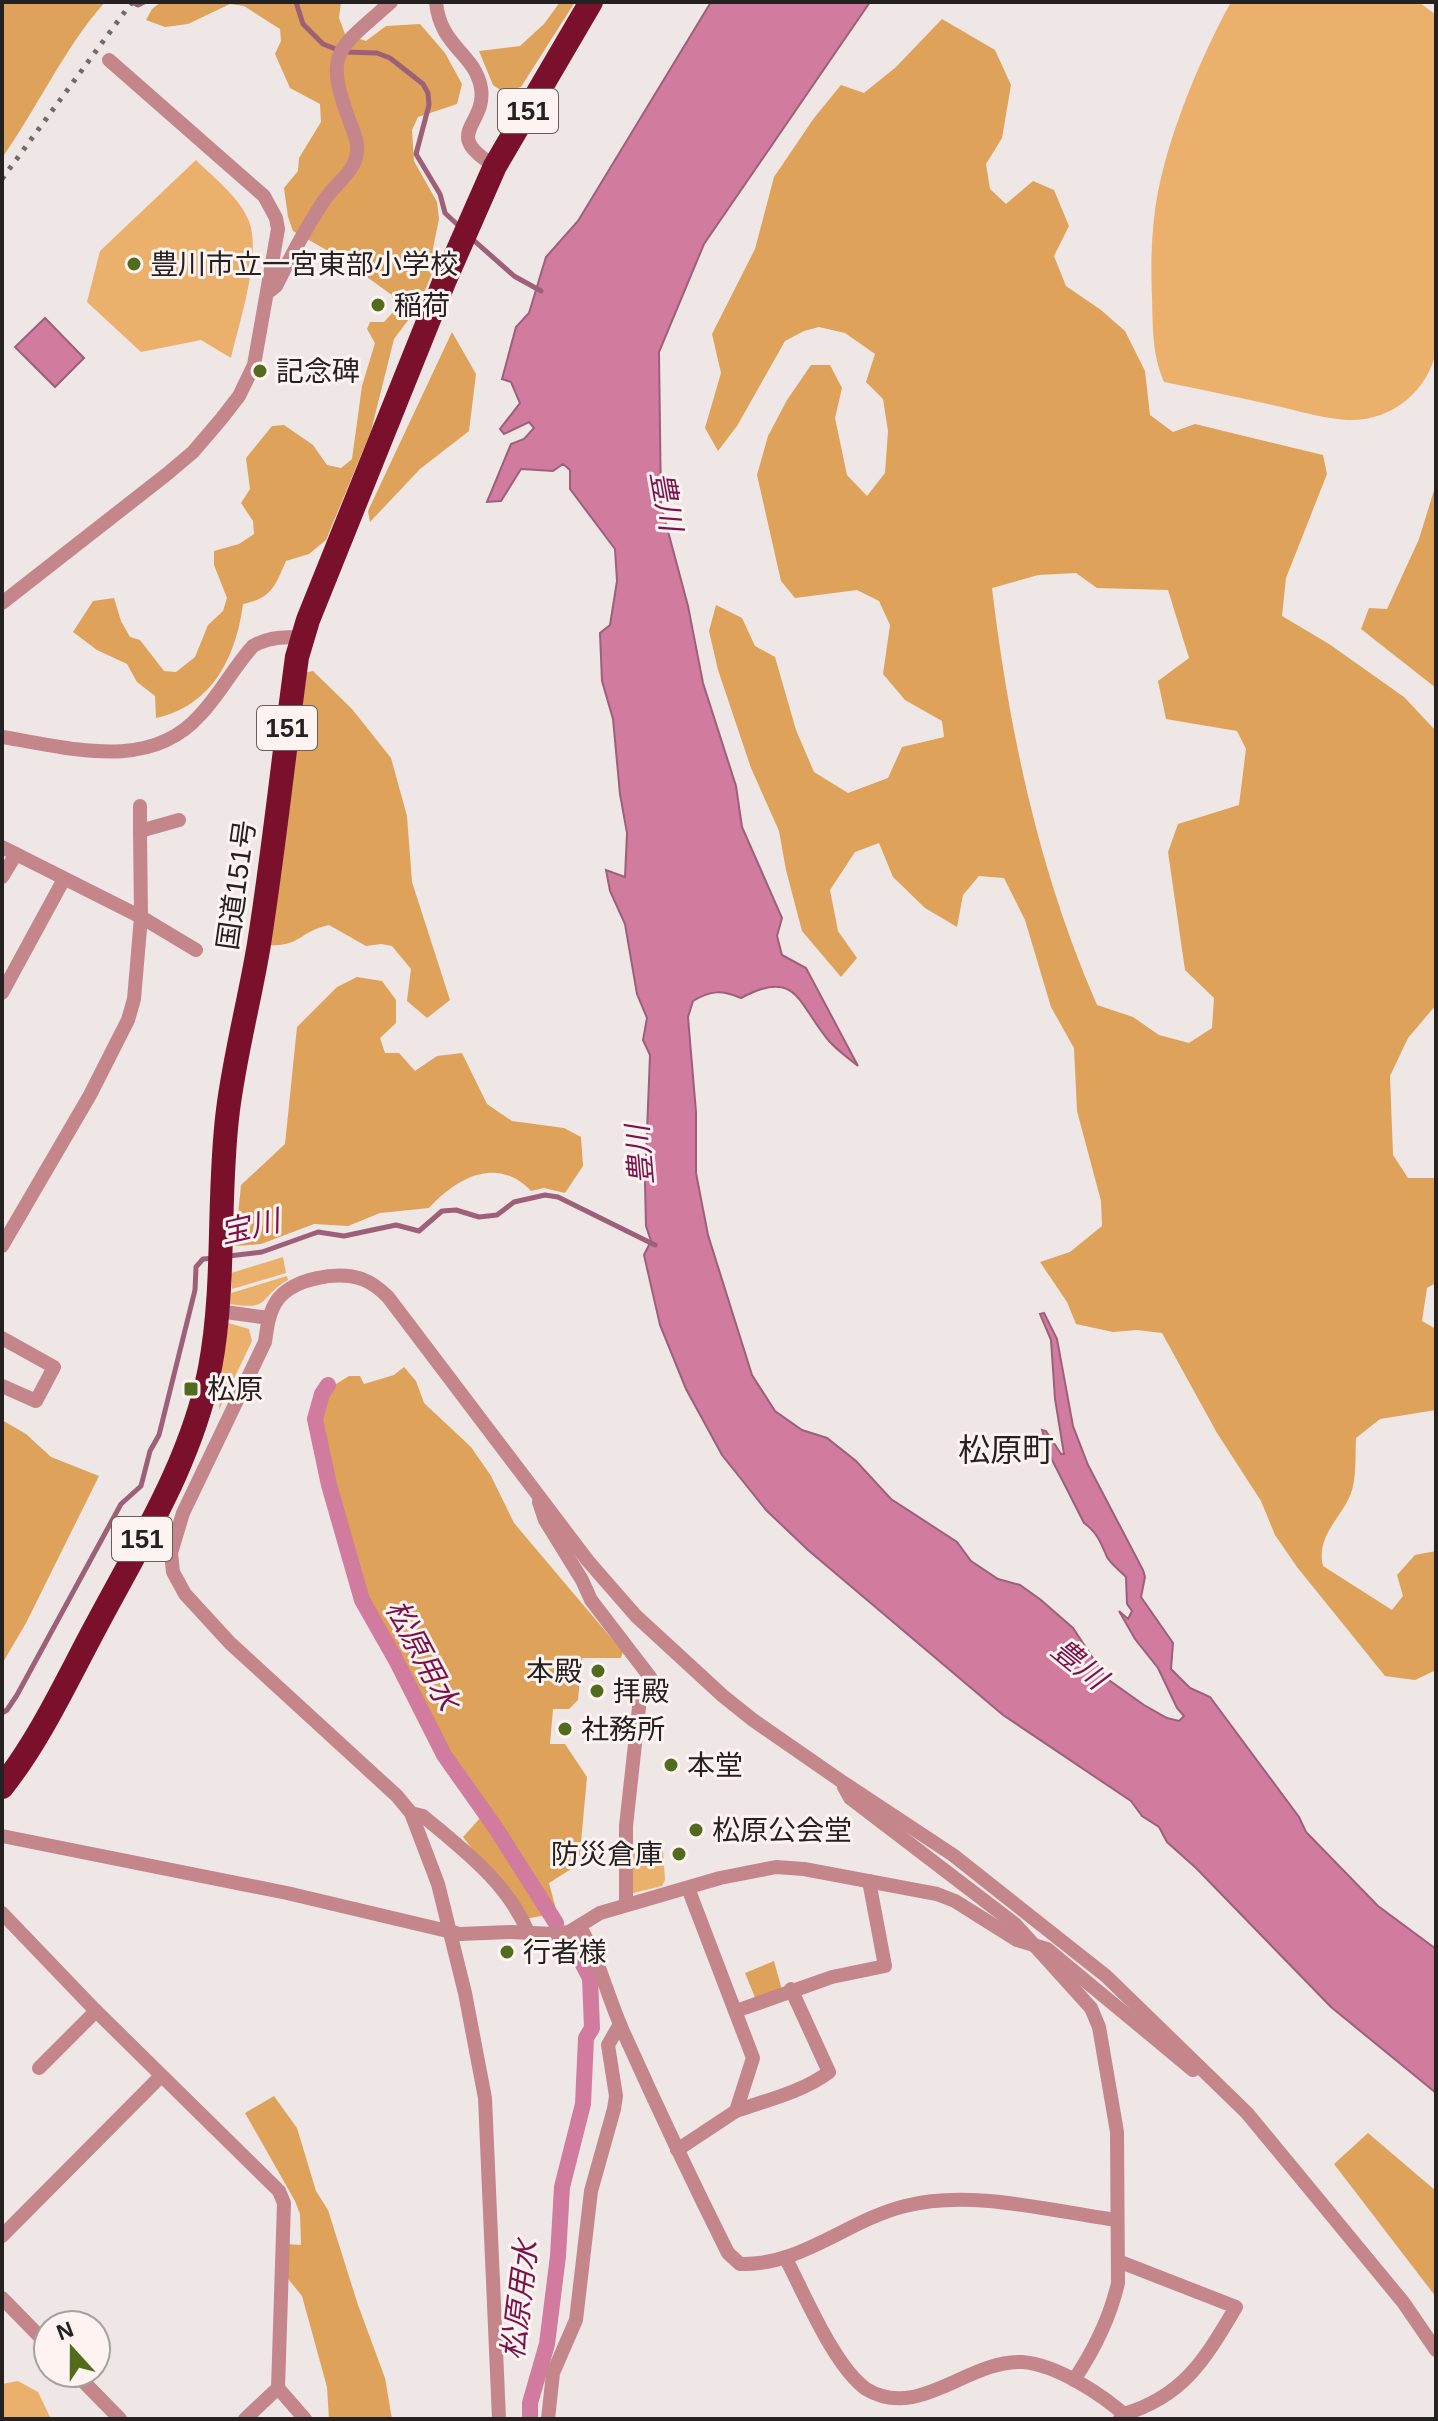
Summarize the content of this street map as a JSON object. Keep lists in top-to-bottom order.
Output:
{
  "streets": {
    "highway": ["151", "国道151号"]
  },
  "districts": ["松原町"],
  "water": ["豊川", "宝川", "松原用水"],
  "places": {
    "other": [
      "豊川市立一宮東部小学校",
      "稲荷",
      "記念碑",
      "本殿",
      "拝殿",
      "社務所",
      "本堂",
      "松原公会堂",
      "防災倉庫",
      "行者様"
    ],
    "transit": ["松原"]
  },
  "north": "top"
}
